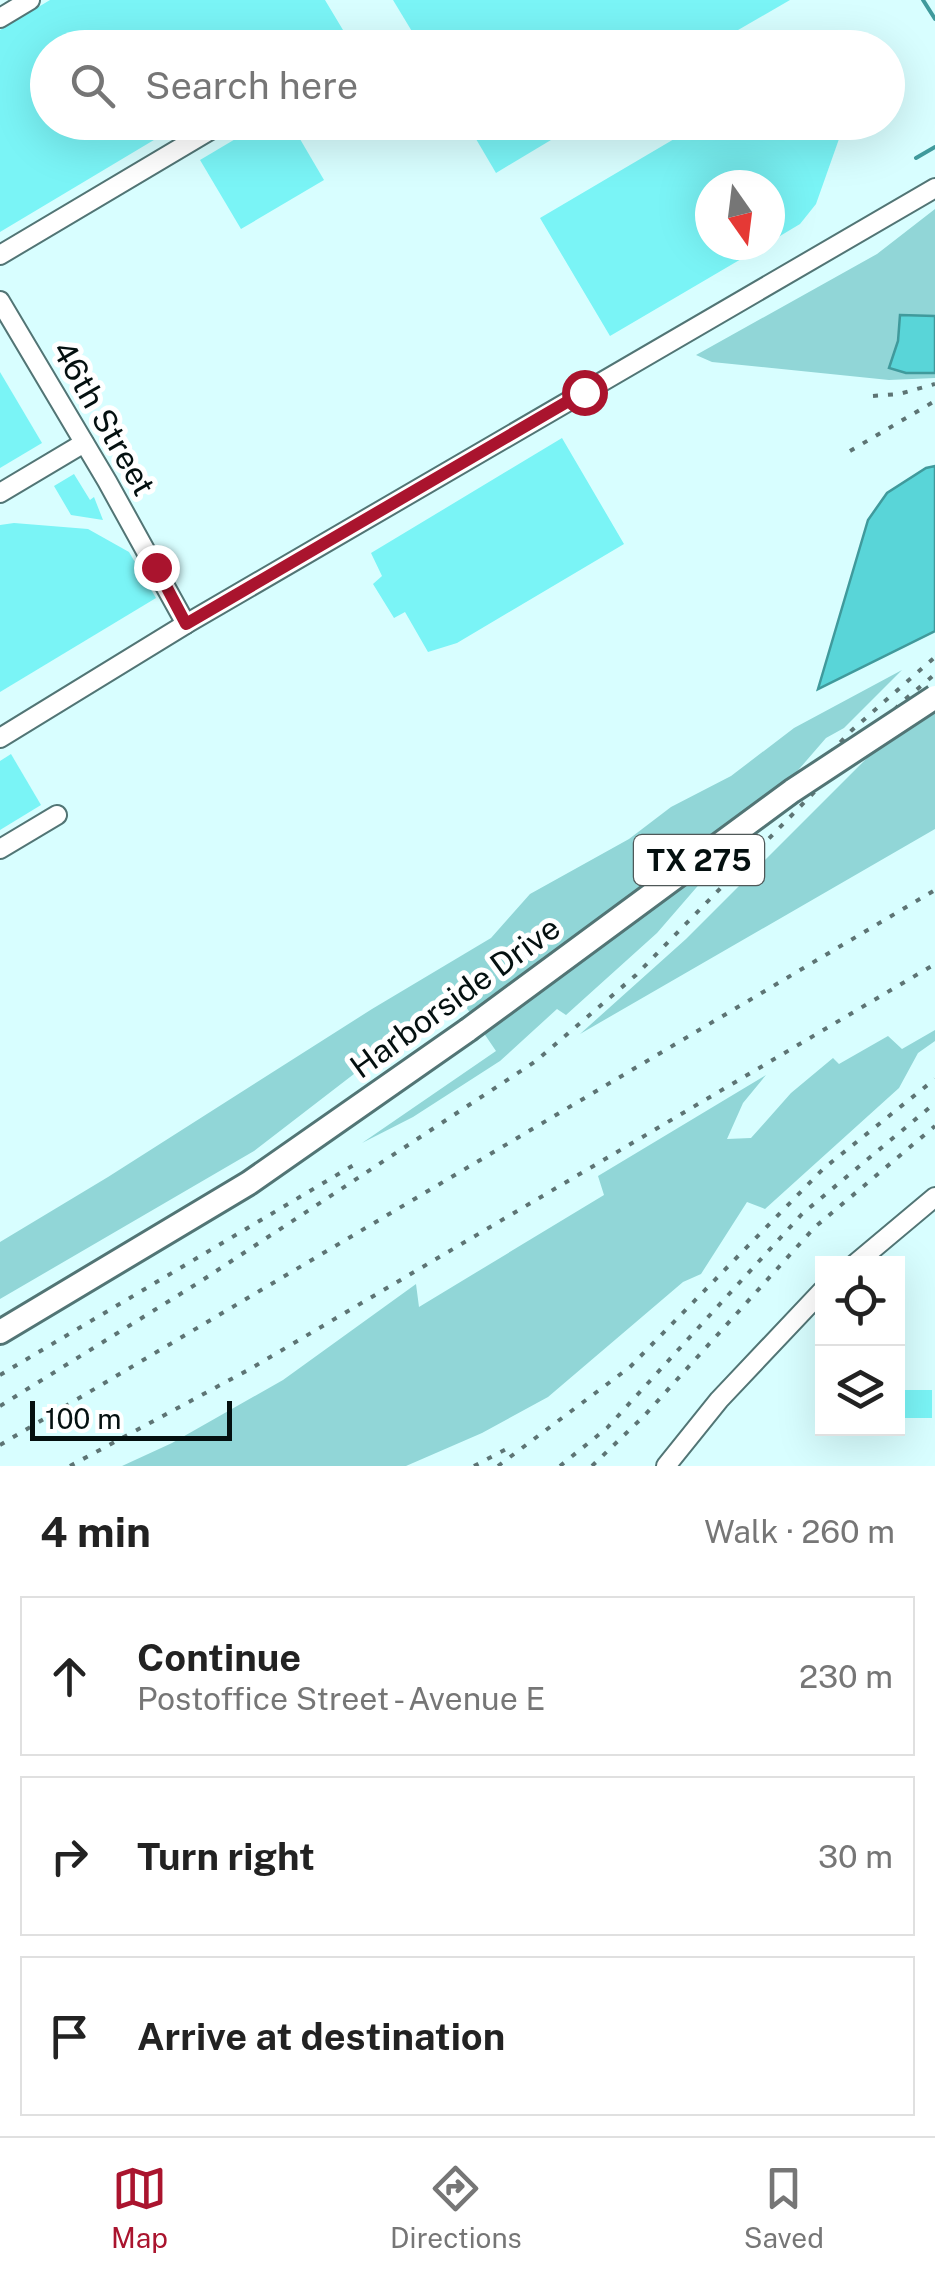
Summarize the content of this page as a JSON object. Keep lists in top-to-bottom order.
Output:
{
  "streets": {
    "main road": ["TX 275", "Harborside Drive"],
    "street": ["46th Street"]
  },
  "scale_bar": "100 m",
  "north": "bottom",
  "page": {
    "search": "Search here",
    "scale": "100 m",
    "heading": ["4 min", "Walk · 260 m"],
    "list": [
      ["Continue", "Postoffice Street - Avenue E", "230 m"],
      ["Turn right", "30 m"],
      "Arrive at destination"
    ],
    "nav": ["Map", "Directions", "Saved"]
  }
}
